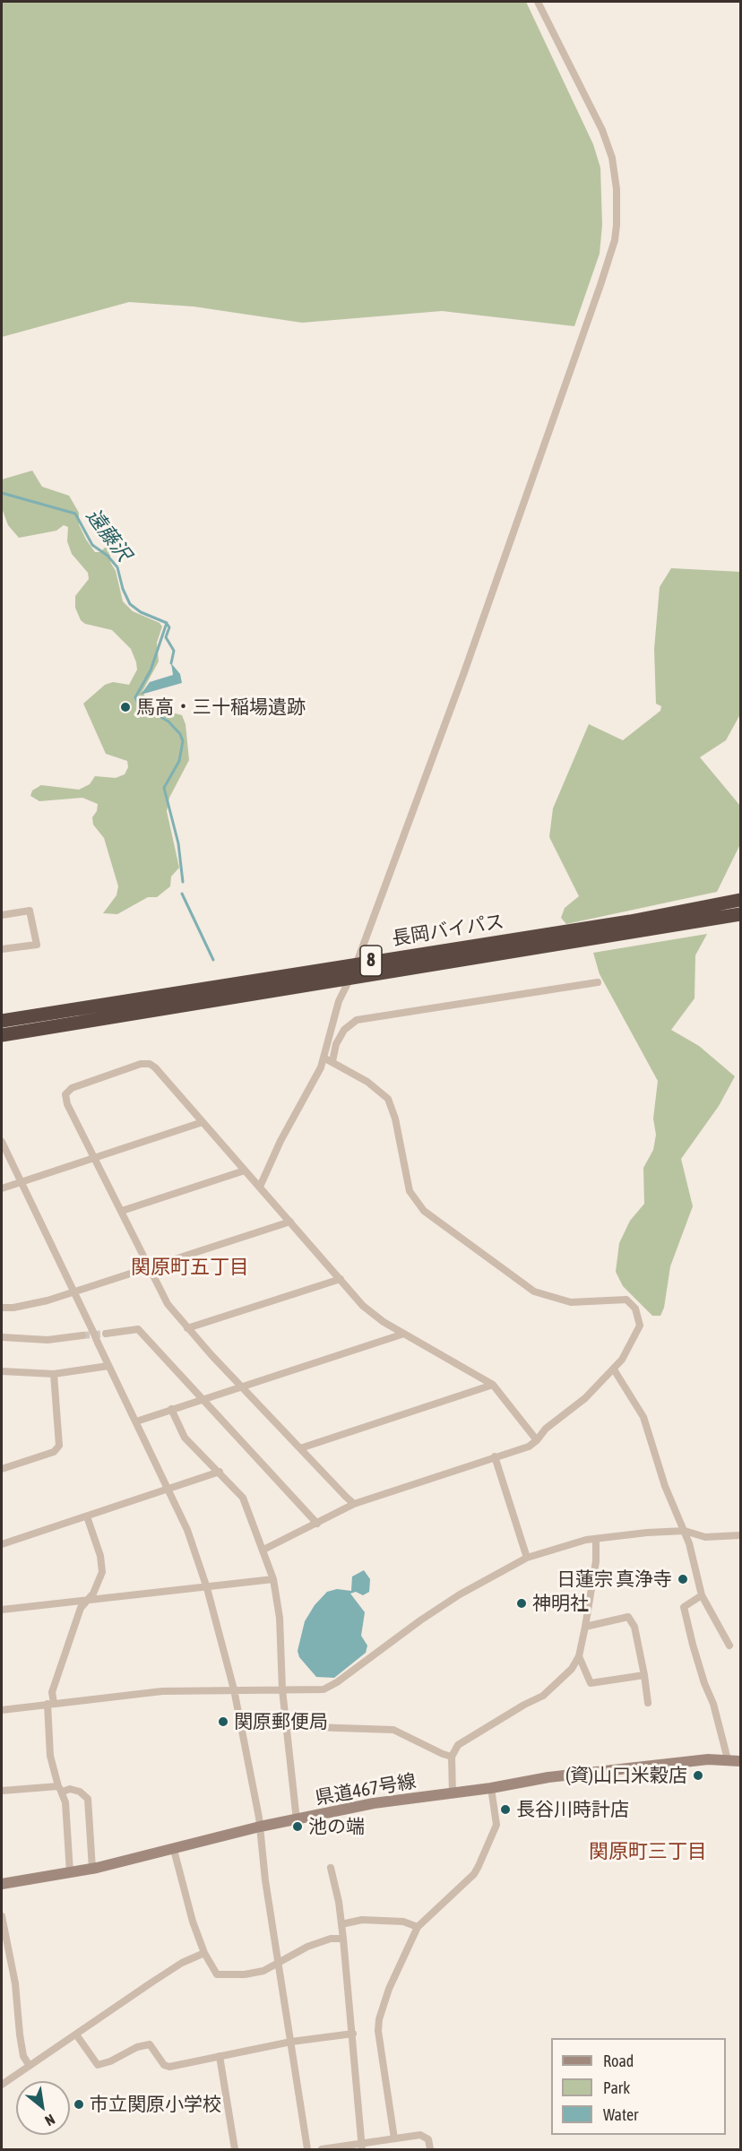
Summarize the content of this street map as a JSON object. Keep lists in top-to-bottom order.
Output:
{
  "streets": {
    "highway": ["長岡バイパス", "8"],
    "main road": ["県道467号線"]
  },
  "districts": ["関原町五丁目", "関原町三丁目"],
  "water": ["遠藤沢"],
  "places": [
    "馬高・三十稲場遺跡",
    "日蓮宗 真浄寺",
    "神明社",
    "関原郵便局",
    "(資)山口米穀店",
    "長谷川時計店",
    "池の端",
    "市立関原小学校"
  ],
  "legend": ["Road", "Park", "Water"],
  "north": "bottom right"
}
